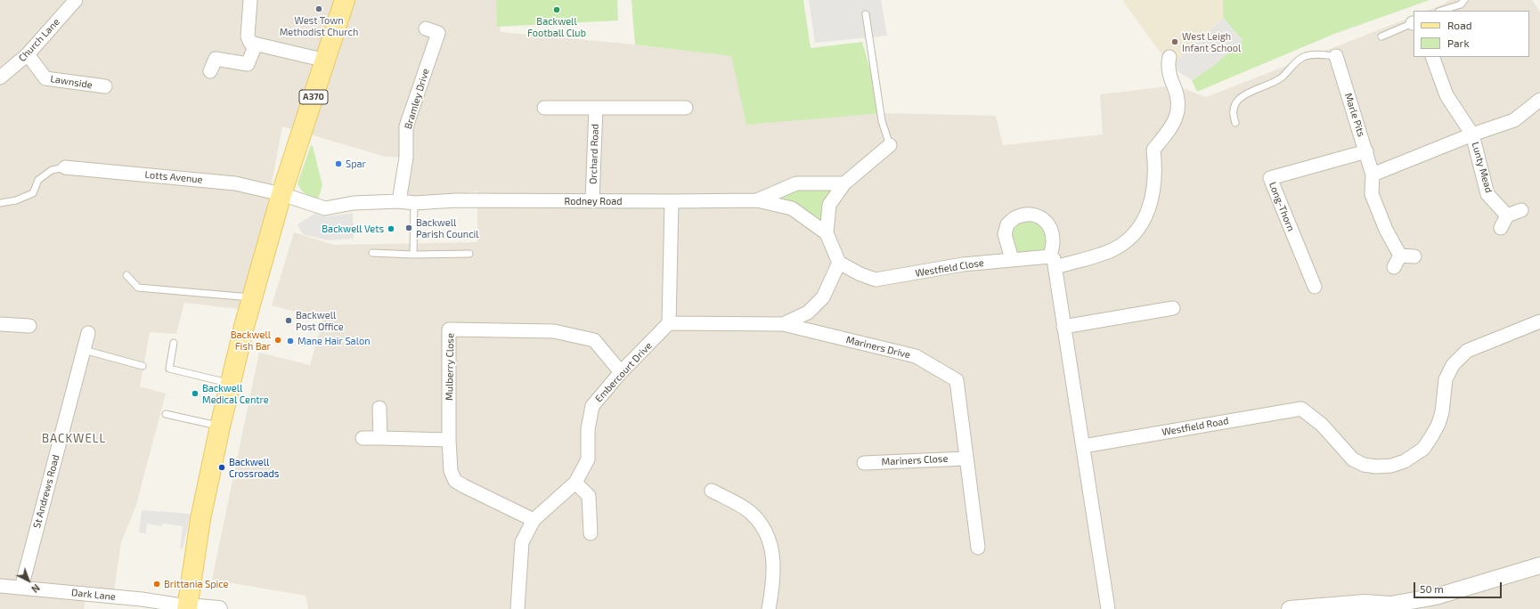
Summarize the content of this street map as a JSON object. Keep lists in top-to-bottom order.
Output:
{
  "streets": {
    "main road": ["A370"],
    "street": [
      "Church Lane",
      "Lawnside",
      "Bramley Drive",
      "Marle Pits",
      "Orchard Road",
      "Lunty Mead",
      "Lotts Avenue",
      "Rodney Road",
      "Long-Thorn",
      "Westfield Close",
      "Mariners Drive",
      "Mulberry Close",
      "Embercourt Drive",
      "Westfield Road",
      "Mariners Close",
      "St Andrews Road",
      "Dark Lane"
    ]
  },
  "crossings": [
    ["Church Lane", "Lawnside"],
    ["A370", "Lotts Avenue"],
    ["A370", "Rodney Road"],
    ["A370", "Dark Lane"],
    ["Bramley Drive", "Rodney Road"],
    ["Marle Pits", "Long-Thorn"],
    ["Orchard Road", "Rodney Road"],
    ["Lotts Avenue", "Rodney Road"],
    ["Mariners Drive", "Embercourt Drive"],
    ["Mariners Drive", "Mariners Close"],
    ["Mulberry Close", "Embercourt Drive"],
    ["St Andrews Road", "Dark Lane"]
  ],
  "districts": ["BACKWELL"],
  "places": [
    "West Town Methodist Church",
    "Backwell Football Club",
    "West Leigh Infant School",
    "Spar",
    "Backwell Parish Council",
    "Backwell Vets",
    "Backwell Post Office",
    "Backwell Fish Bar",
    "Mane Hair Salon",
    "Backwell Medical Centre",
    "Backwell Crossroads",
    "Brittania Spice"
  ],
  "legend": ["Road", "Park"],
  "scale_bar": "50 m",
  "north": "bottom right"
}
